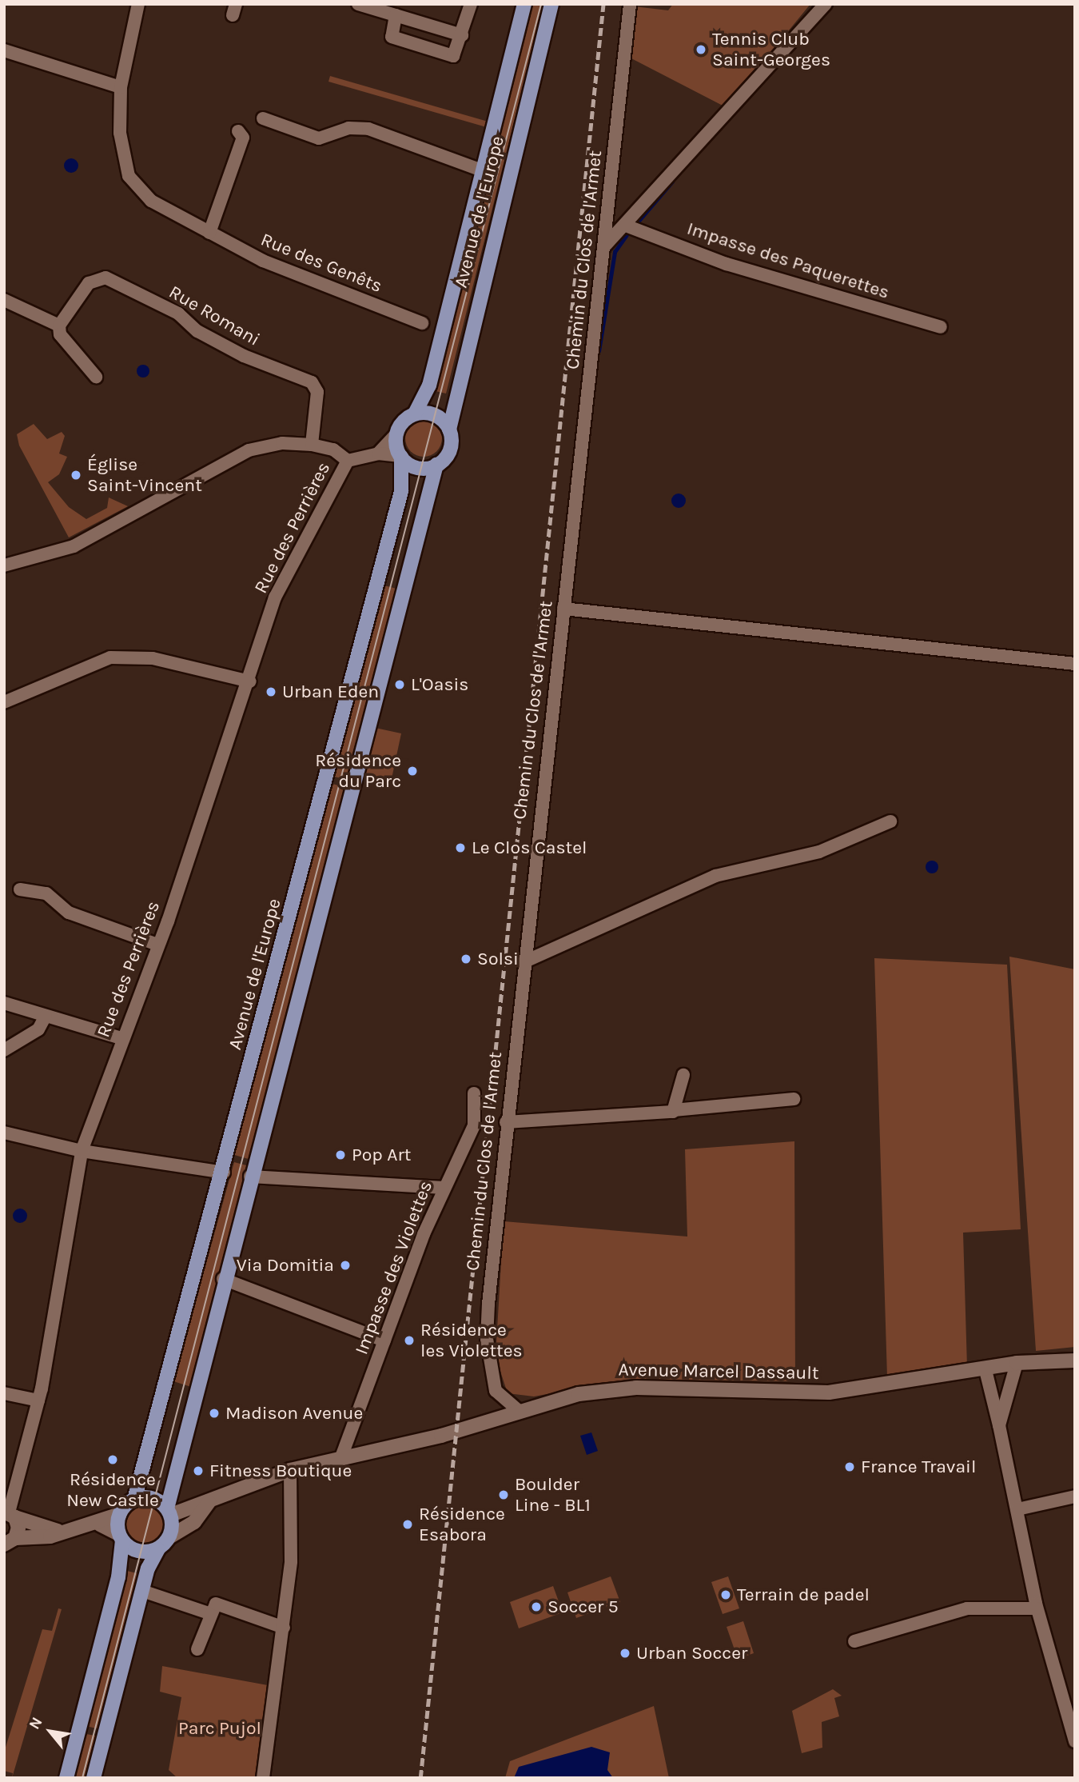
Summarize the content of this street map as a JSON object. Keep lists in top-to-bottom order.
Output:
{
  "streets": {
    "main road": ["Avenue de l'Europe"],
    "street": [
      "Chemin du Clos de l'Armet",
      "Impasse des Paquerettes",
      "Rue des Genêts",
      "Rue Romani",
      "Rue des Perrières",
      "Impasse des Violettes",
      "Avenue Marcel Dassault"
    ]
  },
  "crossings": [
    ["Avenue de l'Europe", "Avenue Marcel Dassault"],
    ["Chemin du Clos de l'Armet", "Avenue Marcel Dassault"],
    ["Impasse des Violettes", "Avenue Marcel Dassault"]
  ],
  "parks": ["Parc Pujol"],
  "places": [
    "Tennis Club Saint-Georges",
    "Église Saint-Vincent",
    "L'Oasis",
    "Urban Eden",
    "Résidence du Parc",
    "Le Clos Castel",
    "Solsi",
    "Pop Art",
    "Via Domitia",
    "Résidence les Violettes",
    "Madison Avenue",
    "Résidence New Castle",
    "France Travail",
    "Fitness Boutique",
    "Boulder Line - BL1",
    "Résidence Esabora",
    "Terrain de padel",
    "Soccer 5",
    "Urban Soccer"
  ],
  "north": "top left"
}
